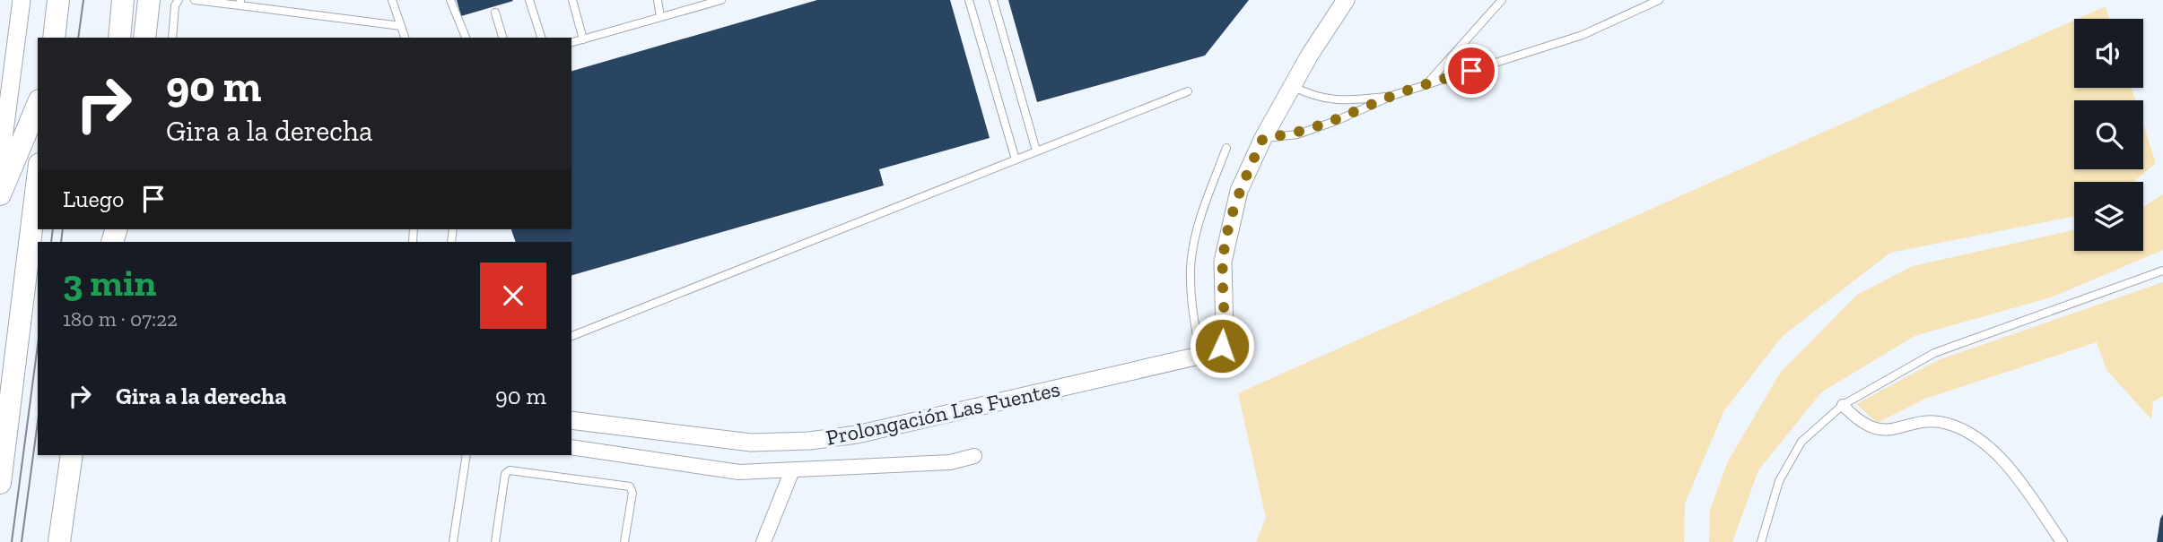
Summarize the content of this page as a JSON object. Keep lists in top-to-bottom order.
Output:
{
  "streets": {
    "street": ["Prolongación Las Fuentes"]
  },
  "page": {
    "turn": ["90 m", "Gira a la derecha"],
    "then": "Luego",
    "heading": ["3 min", "180 m · 07:22"],
    "list": [
      {
        "name": "Gira a la derecha",
        "value": "90 m"
      }
    ]
  }
}
